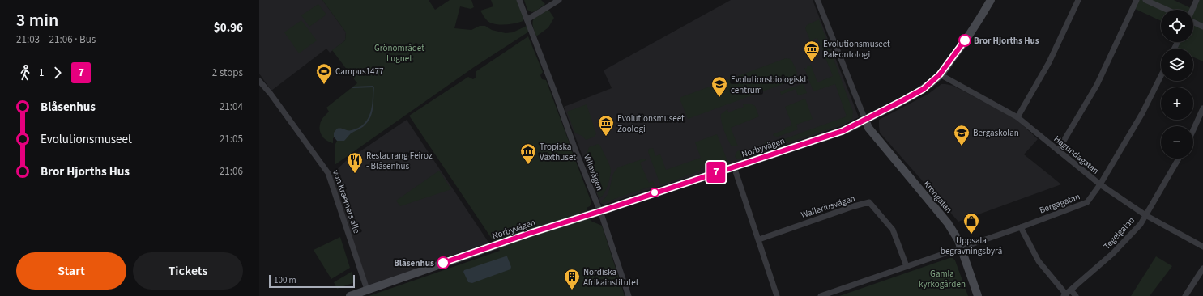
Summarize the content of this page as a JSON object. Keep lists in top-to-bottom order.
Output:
{
  "streets": {
    "street": [
      "Norbyvägen",
      "Hagundagatan",
      "Villavägen",
      "Krongatan",
      "von Kraemers allé",
      "Bergagatan",
      "Walleriusvägen",
      "Tegelgatan"
    ]
  },
  "crossings": [
    ["Norbyvägen", "Hagundagatan"],
    ["Norbyvägen", "Villavägen"],
    ["Norbyvägen", "Krongatan"],
    ["Norbyvägen", "von Kraemers allé"],
    ["Hagundagatan", "Bergagatan"],
    ["Hagundagatan", "Tegelgatan"],
    ["Krongatan", "Bergagatan"],
    ["Bergagatan", "Walleriusvägen"]
  ],
  "parks": ["Grönområdet Lugnet", "Gamla kyrkogården"],
  "places": {
    "other": ["Bror Hjorths Hus", "Blåsenhus"],
    "museum": ["Evolutionsmuseet Paleontologi", "Evolutionsmuseet Zoologi", "Tropiska Växthuset"],
    "sports": ["Campus1477"],
    "school or university": ["Evolutionsbiologiskt centrum", "Bergaskolan"],
    "restaurant": ["Restaurang Feiroz - Blåsenhus"],
    "shop": ["Uppsala begravningsbyrå"],
    "building": ["Nordiska Afrikainstitutet"]
  },
  "lines": ["bus line 7"],
  "scale_bar": "100 m",
  "page": {
    "heading": ["3 min", "21:03 – 21:06 · Bus", "$0.96"],
    "on_map": "7",
    "map_buttons": ["+", "−"],
    "legs": ["1", "7", "2 stops"],
    "list": [
      {
        "name": "Blåsenhus",
        "value": "21:04"
      },
      {
        "name": "Evolutionsmuseet",
        "value": "21:05"
      },
      {
        "name": "Bror Hjorths Hus",
        "value": "21:06"
      }
    ],
    "buttons": ["Start", "Tickets"],
    "scale": "100 m"
  }
}
